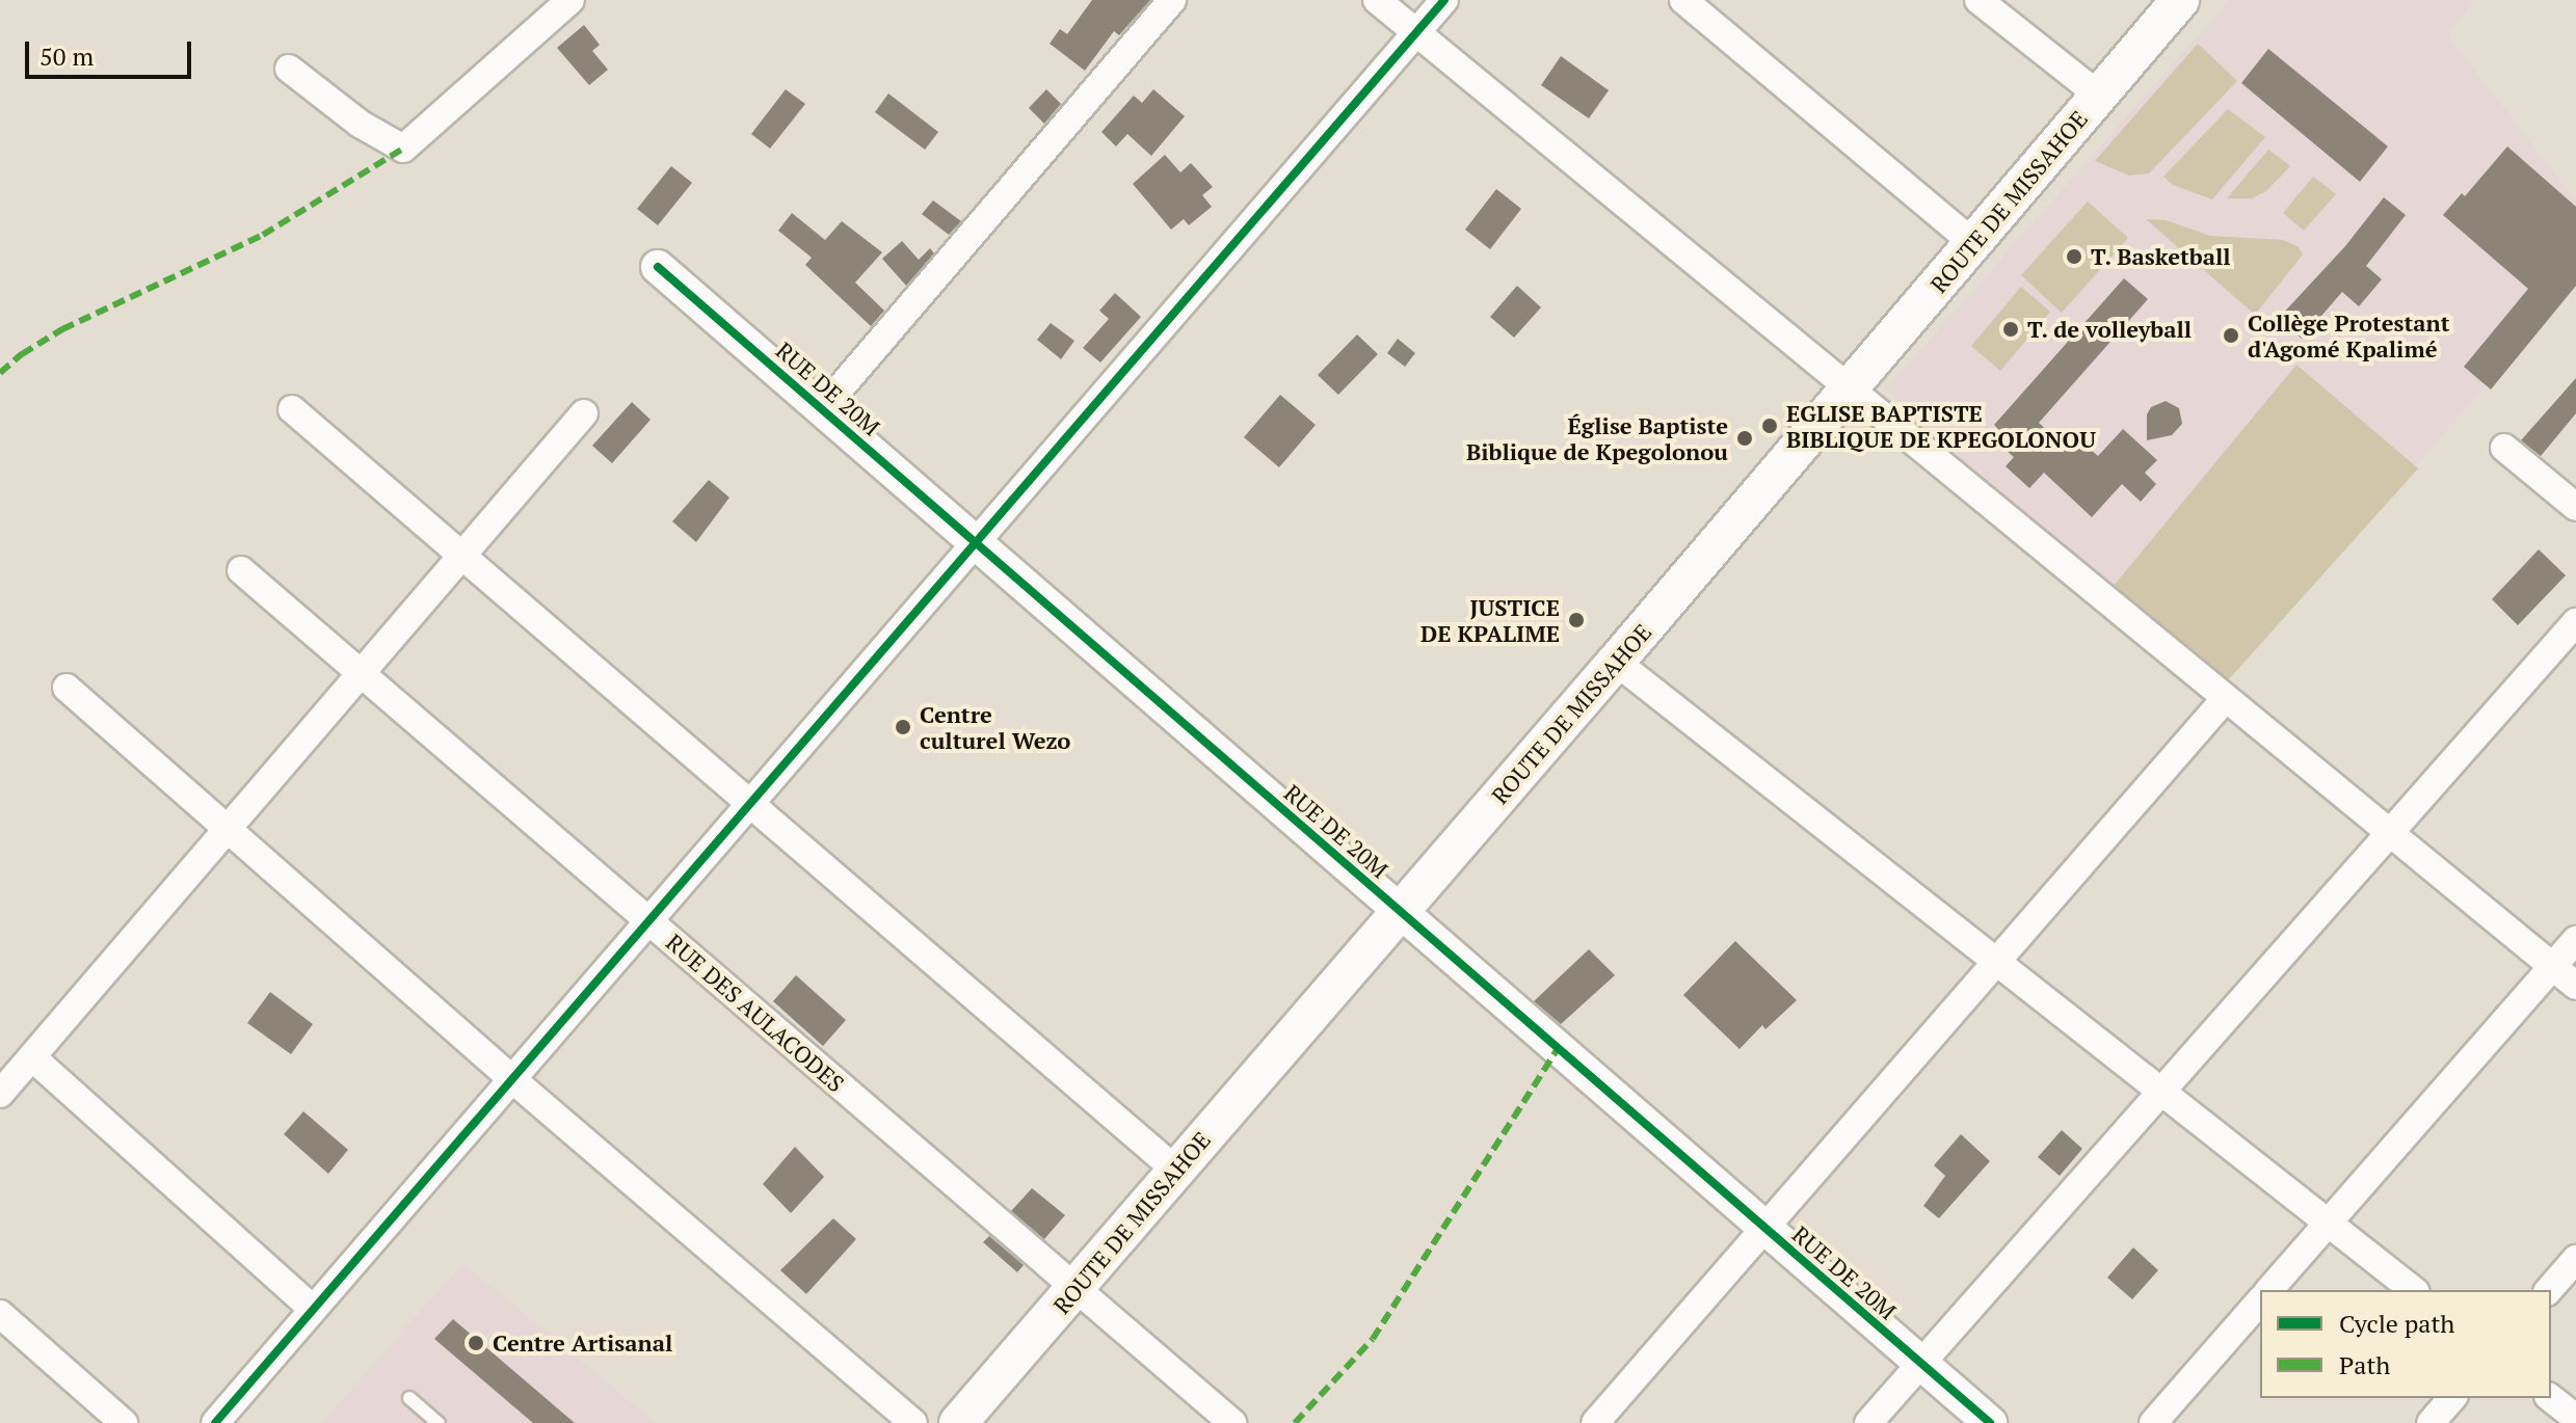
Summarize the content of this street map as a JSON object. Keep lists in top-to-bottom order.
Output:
{
  "streets": {
    "main road": ["ROUTE DE MISSAHOE"],
    "street": ["RUE DE 20M", "RUE DES AULACODES"]
  },
  "crossings": [
    ["ROUTE DE MISSAHOE", "RUE DE 20M"],
    ["ROUTE DE MISSAHOE", "RUE DES AULACODES"]
  ],
  "places": [
    "T. Basketball",
    "T. de volleyball",
    "Collège Protestant d'Agomé Kpalimé",
    "EGLISE BAPTISTE BIBLIQUE DE KPEGOLONOU",
    "Église Baptiste Biblique de Kpegolonou",
    "JUSTICE DE KPALIME",
    "Centre culturel Wezo",
    "Centre Artisanal"
  ],
  "legend": ["Cycle path", "Path"],
  "scale_bar": "50 m"
}
